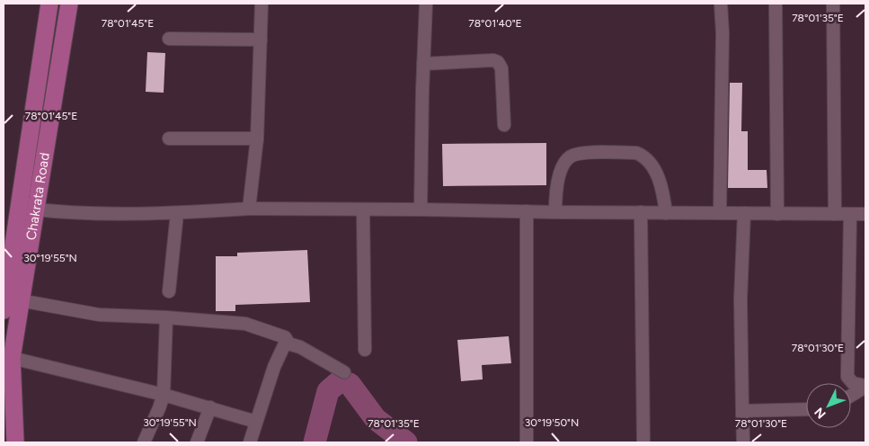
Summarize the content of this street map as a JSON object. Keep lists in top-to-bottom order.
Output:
{
  "streets": {
    "main road": ["Chakrata Road"]
  },
  "north": "bottom left",
  "coordinates": [
    "78°01'35\"E",
    "78°01'45\"E",
    "78°01'40\"E",
    "30°19'55\"N",
    "78°01'30\"E",
    "30°19'50\"N"
  ]
}
